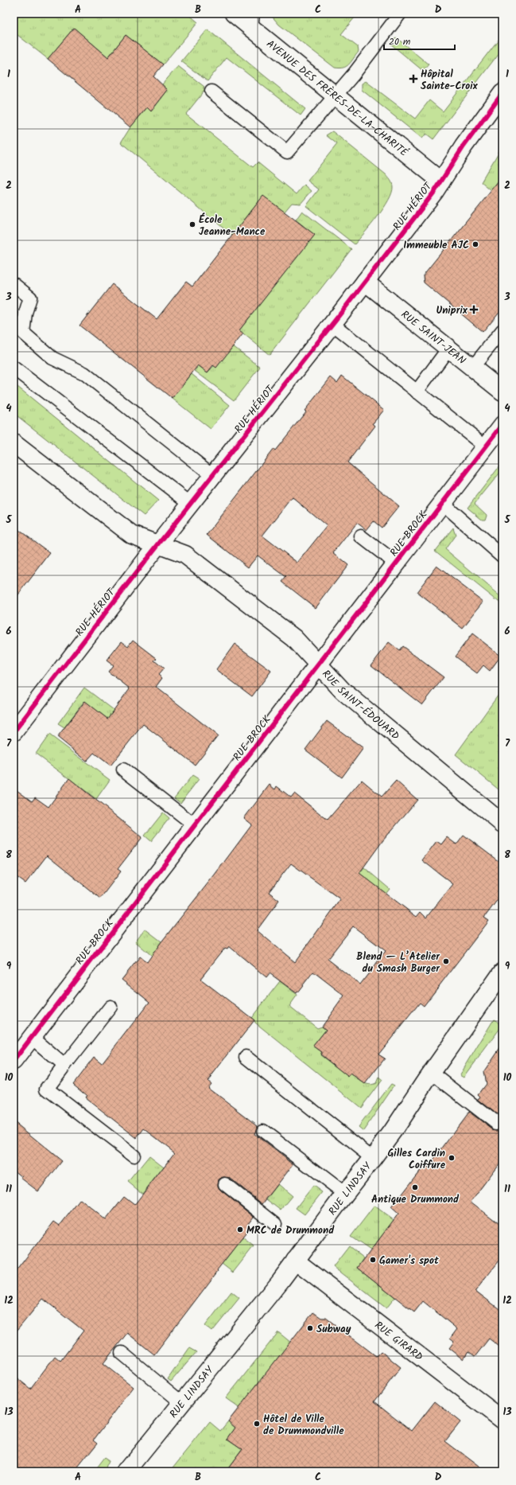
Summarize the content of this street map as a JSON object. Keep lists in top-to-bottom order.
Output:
{
  "streets": {
    "street": [
      "AVENUE DES FRÈRES-DE-LA-CHARITÉ",
      "RUE HÉRIOT",
      "RUE SAINT-JEAN",
      "RUE BROCK",
      "RUE SAINT-ÉDOUARD",
      "RUE LINDSAY",
      "RUE GIRARD"
    ]
  },
  "crossings": [
    ["AVENUE DES FRÈRES-DE-LA-CHARITÉ", "RUE HÉRIOT"],
    ["RUE HÉRIOT", "RUE SAINT-JEAN"],
    ["RUE HÉRIOT", "RUE SAINT-ÉDOUARD"],
    ["RUE BROCK", "RUE SAINT-ÉDOUARD"],
    ["RUE LINDSAY", "RUE GIRARD"]
  ],
  "places": {
    "health": ["Hôpital Sainte-Croix", "Uniprix"],
    "other": [
      "École Jeanne-Mance",
      "Immeuble AJC",
      "Blend — L’Atelier du Smash Burger",
      "Gilles Cardin Coiffure",
      "Antique Drummond",
      "MRC de Drummond",
      "Gamer's spot",
      "Subway",
      "Hôtel de Ville de Drummondville"
    ]
  },
  "scale_bar": "20 m",
  "grid": {
    "columns": [
      "A",
      "B",
      "C",
      "D"
    ],
    "rows": [
      "1",
      "2",
      "3",
      "4",
      "5",
      "6",
      "7",
      "8",
      "9",
      "10",
      "11",
      "12",
      "13"
    ]
  }
}
